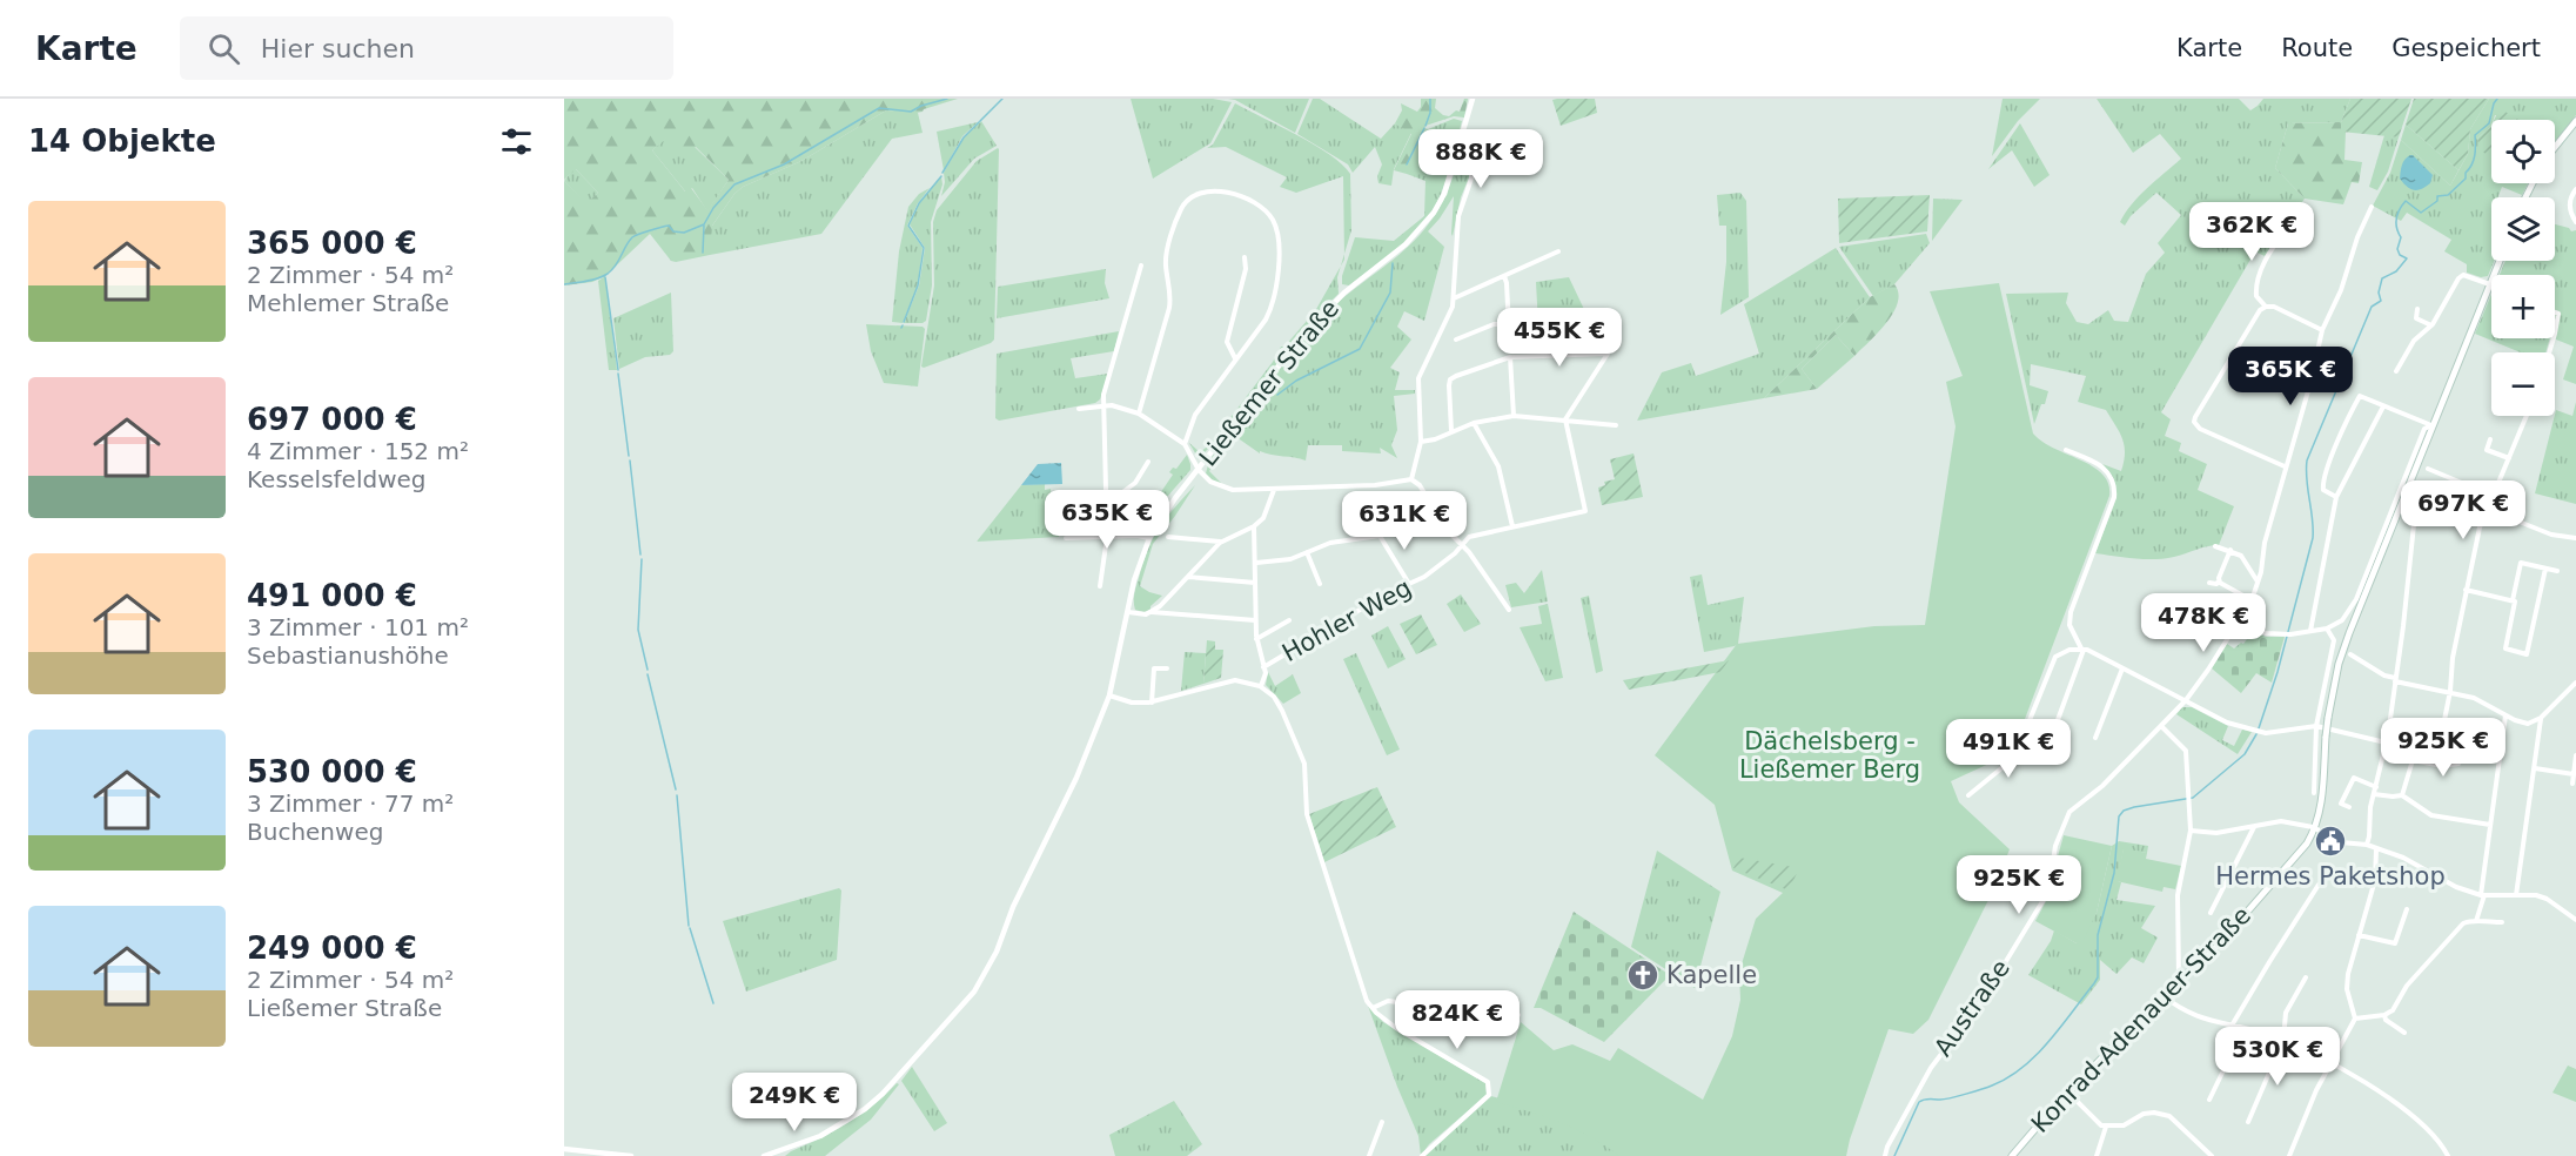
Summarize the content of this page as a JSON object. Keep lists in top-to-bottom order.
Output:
{
  "streets": {
    "main road": ["Konrad-Adenauer-Straße"],
    "street": ["Ließemer Straße", "Hohler Weg", "Austraße"]
  },
  "parks": ["Dächelsberg - Ließemer Berg"],
  "places": {
    "public building": ["Hermes Paketshop"],
    "church": ["Kapelle"]
  },
  "page": {
    "header": "Karte",
    "search": "Hier suchen",
    "nav": ["Karte", "Route", "Gespeichert"],
    "heading": "14 Objekte",
    "map_buttons": ["+", "−"],
    "price": [
      "888K €",
      "362K €",
      "455K €",
      "365K €",
      "697K €",
      "635K €",
      "631K €",
      "478K €",
      "925K €",
      "491K €",
      "925K €",
      "824K €",
      "530K €",
      "249K €"
    ],
    "list": [
      {
        "name": "365 000 €",
        "note": "2 Zimmer · 54 m² · Mehlemer Straße"
      },
      {
        "name": "697 000 €",
        "note": "4 Zimmer · 152 m² · Kesselsfeldweg"
      },
      {
        "name": "491 000 €",
        "note": "3 Zimmer · 101 m² · Sebastianushöhe"
      },
      {
        "name": "530 000 €",
        "note": "3 Zimmer · 77 m² · Buchenweg"
      },
      {
        "name": "249 000 €",
        "note": "2 Zimmer · 54 m² · Ließemer Straße"
      }
    ]
  }
}
